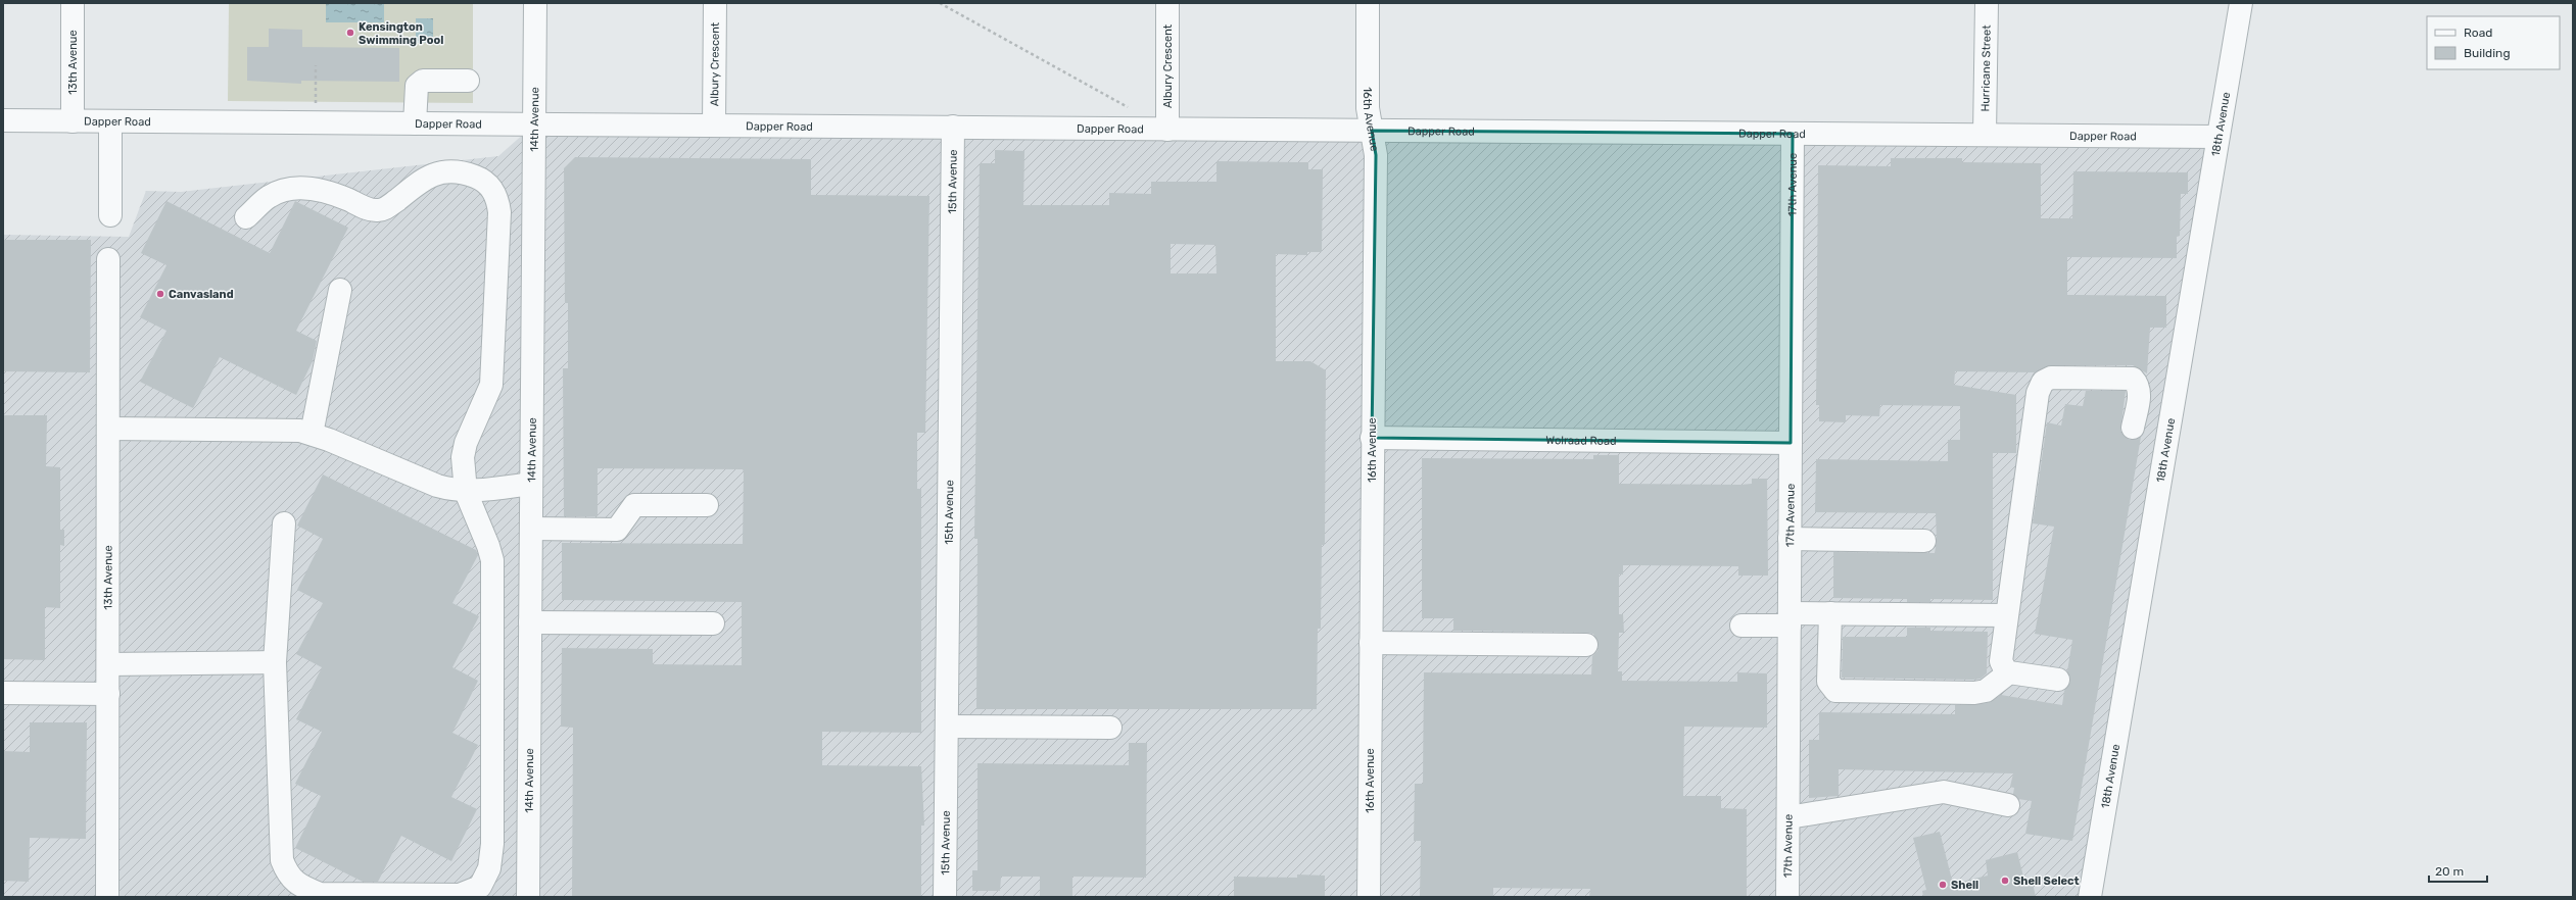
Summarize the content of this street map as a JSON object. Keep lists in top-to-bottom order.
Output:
{
  "streets": {
    "street": [
      "13th Avenue",
      "Albury Crescent",
      "Hurricane Street",
      "14th Avenue",
      "16th Avenue",
      "Dapper Road",
      "18th Avenue",
      "15th Avenue",
      "17th Avenue",
      "Wolraad Road"
    ]
  },
  "crossings": [
    ["13th Avenue", "Dapper Road"],
    ["Albury Crescent", "Dapper Road"],
    ["Hurricane Street", "Dapper Road"],
    ["14th Avenue", "Dapper Road"],
    ["16th Avenue", "Dapper Road"],
    ["16th Avenue", "Wolraad Road"],
    ["Dapper Road", "18th Avenue"],
    ["Dapper Road", "15th Avenue"],
    ["Dapper Road", "17th Avenue"],
    ["17th Avenue", "Wolraad Road"]
  ],
  "places": [
    "Kensington Swimming Pool",
    "Canvasland",
    "Shell Select",
    "Shell"
  ],
  "legend": ["Road", "Building"],
  "scale_bar": "20 m"
}
